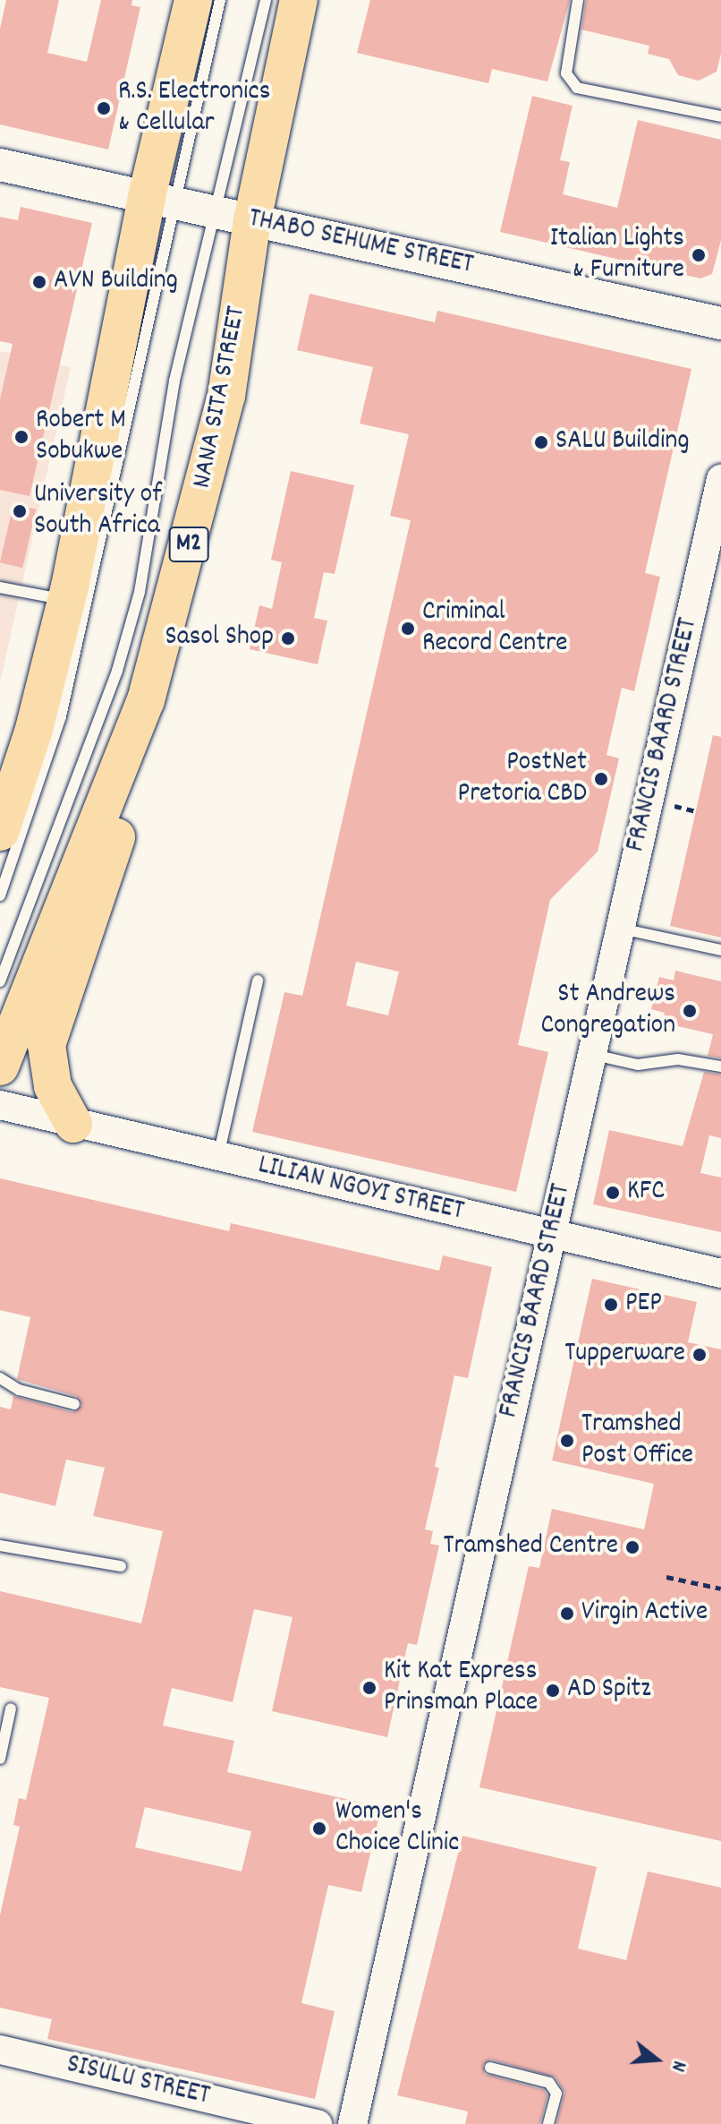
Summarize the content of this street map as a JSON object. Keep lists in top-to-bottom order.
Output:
{
  "streets": {
    "main road": ["THABO SEHUME STREET", "NANA SITA STREET", "M2"],
    "street": ["FRANCIS BAARD STREET", "LILIAN NGOYI STREET", "SISULU STREET"]
  },
  "crossings": [
    ["THABO SEHUME STREET", "NANA SITA STREET"],
    ["FRANCIS BAARD STREET", "LILIAN NGOYI STREET"]
  ],
  "places": [
    "R.S. Electronics & Cellular",
    "Italian Lights & Furniture",
    "AVN Building",
    "Robert M Sobukwe",
    "SALU Building",
    "University of South Africa",
    "Criminal Record Centre",
    "Sasol Shop",
    "PostNet Pretoria CBD",
    "St Andrews Congregation",
    "KFC",
    "PEP",
    "Tupperware",
    "Tramshed Post Office",
    "Tramshed Centre",
    "Virgin Active",
    "Kit Kat Express Prinsman Place",
    "AD Spitz",
    "Women's Choice Clinic"
  ],
  "north": "right"
}
